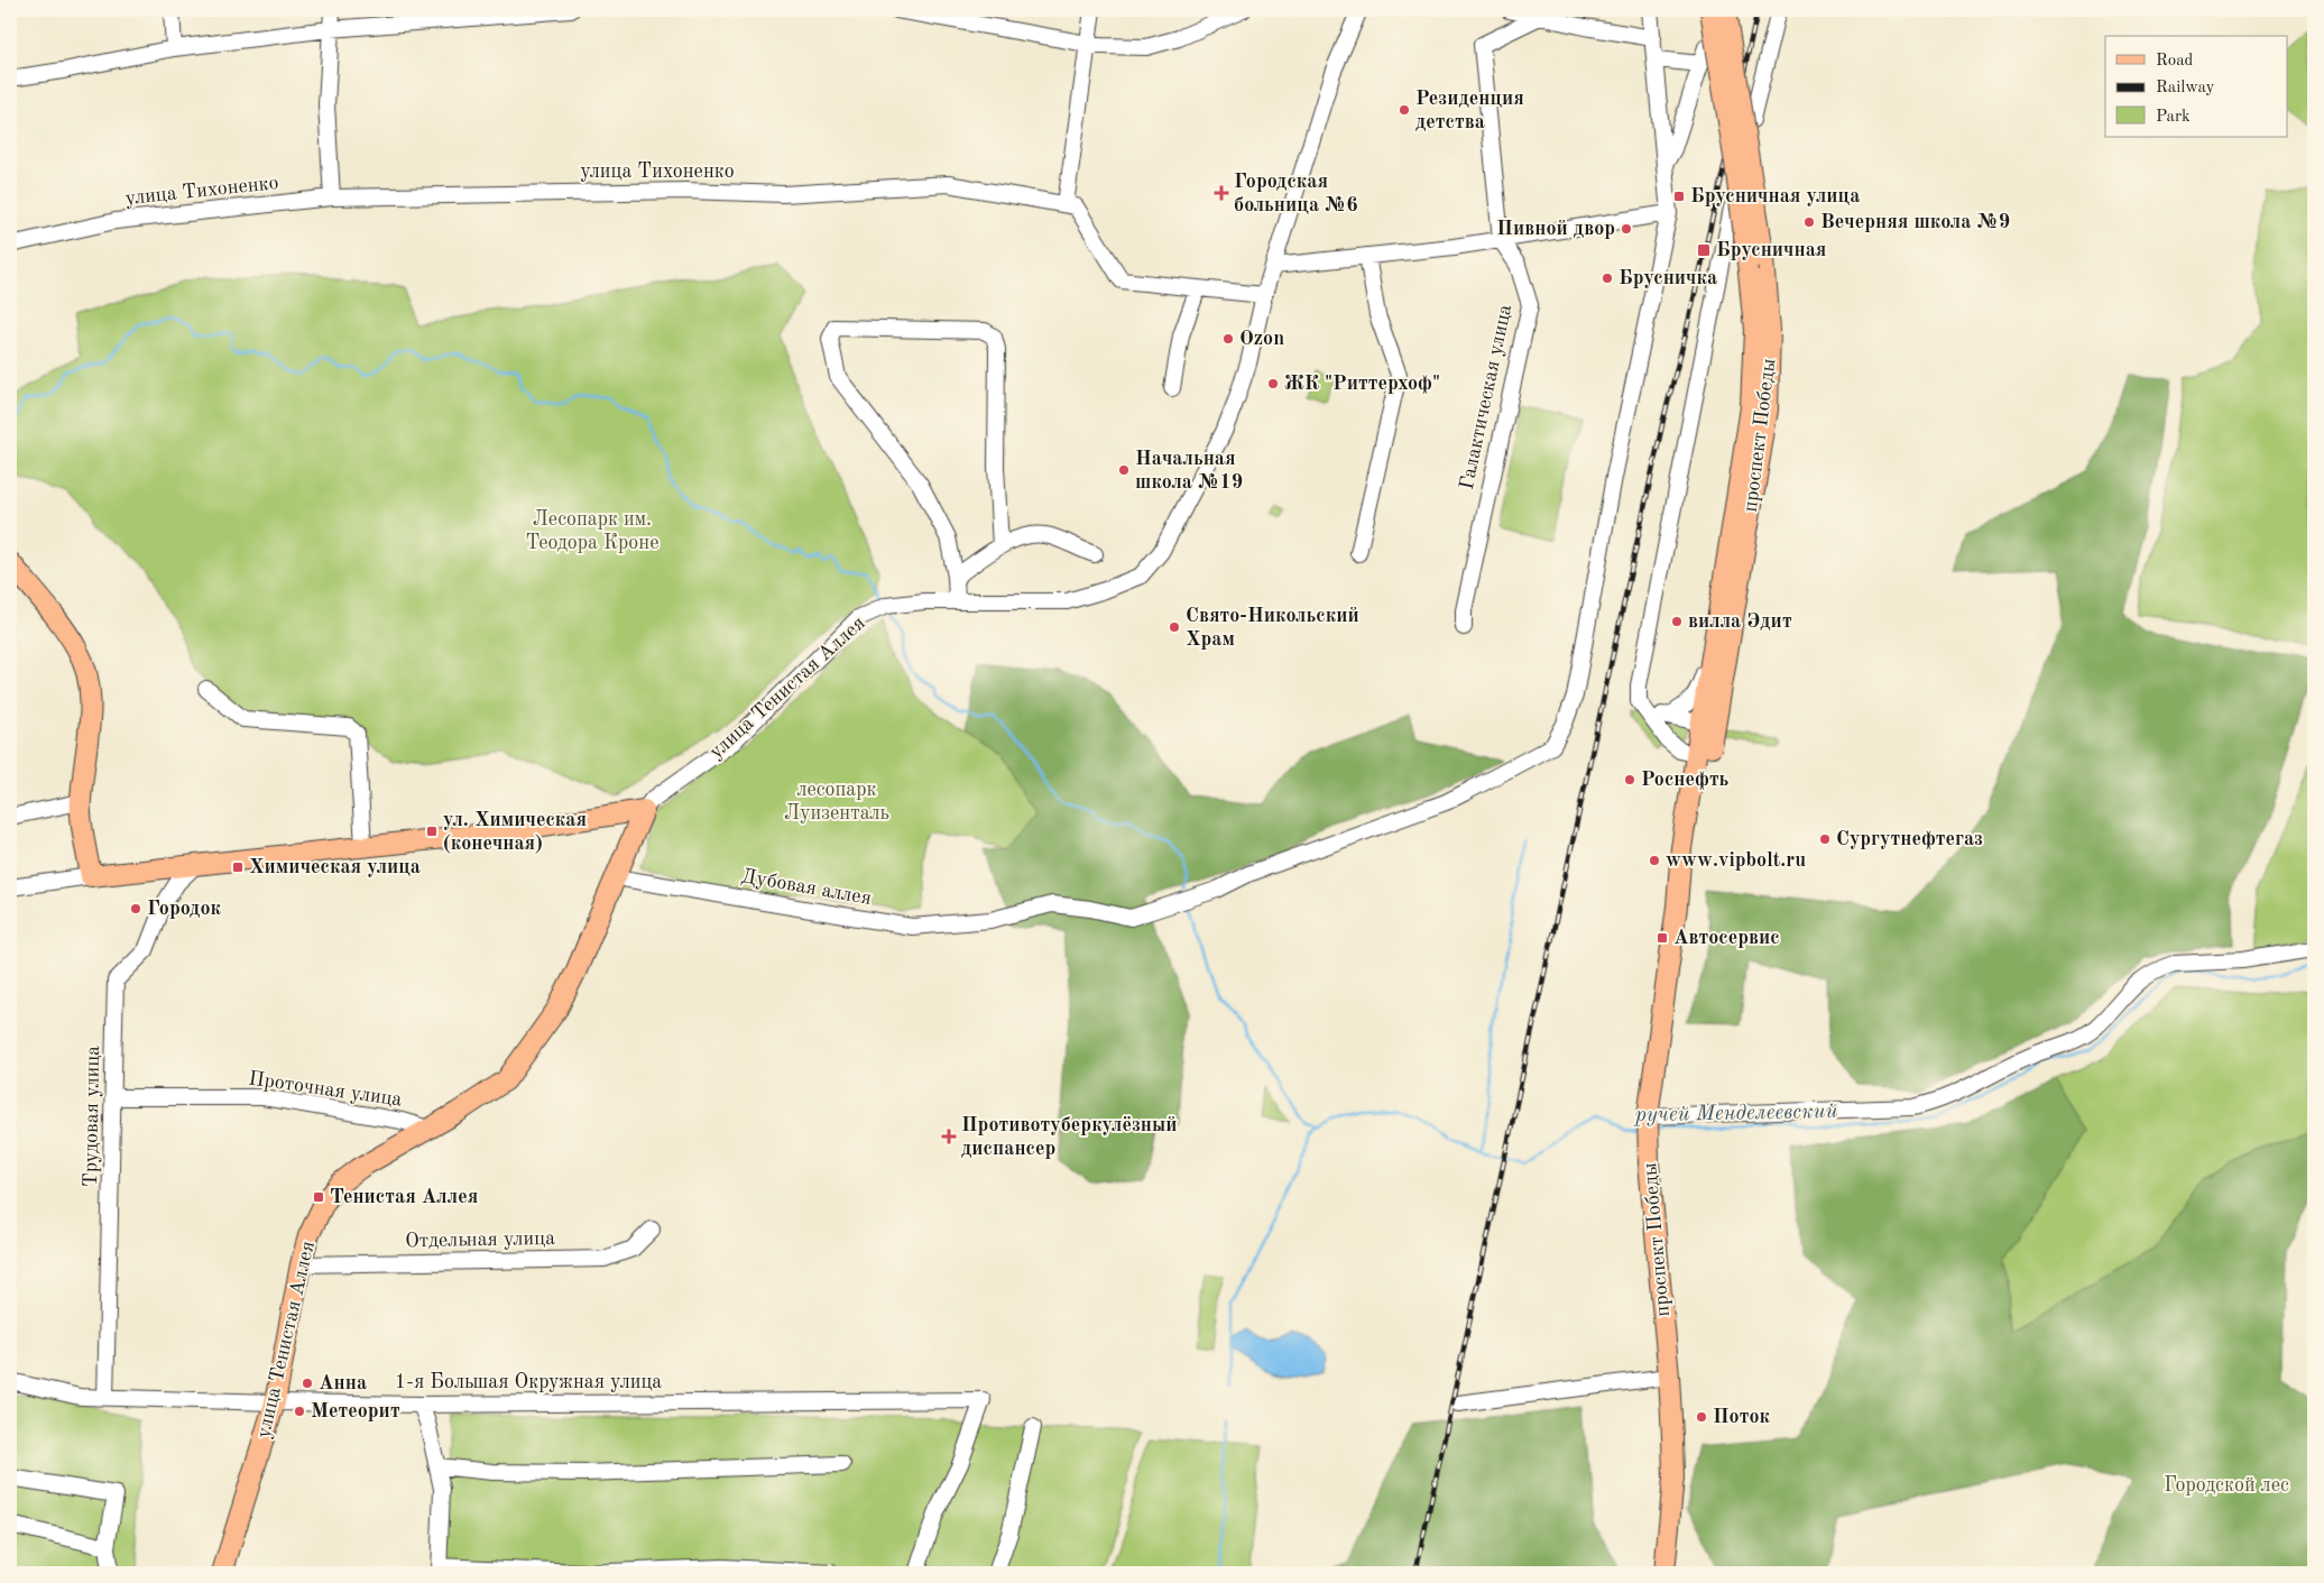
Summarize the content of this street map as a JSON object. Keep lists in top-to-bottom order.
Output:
{
  "streets": {
    "main road": ["проспект Победы", "улица Тенистая Аллея"],
    "street": [
      "улица Тихоненко",
      "Галактическая улица",
      "Дубовая аллея",
      "Проточная улица",
      "Трудовая улица",
      "Отдельная улица",
      "1-я Большая Окружная улица"
    ]
  },
  "crossings": [
    ["улица Тенистая Аллея", "Дубовая аллея"],
    ["улица Тенистая Аллея", "Проточная улица"],
    ["улица Тенистая Аллея", "Отдельная улица"],
    ["улица Тенистая Аллея", "1-я Большая Окружная улица"],
    ["Проточная улица", "Трудовая улица"],
    ["Трудовая улица", "1-я Большая Окружная улица"]
  ],
  "water": ["ручей Менделеевский"],
  "parks": ["Лесопарк им. Теодора Кроне", "лесопарк Луизенталь", "Городской лес"],
  "places": {
    "other": [
      "Резиденция детства",
      "Вечерняя школа №9",
      "Пивной двор",
      "Брусничка",
      "Ozon",
      "ЖК \"Риттерхоф\"",
      "Начальная школа №19",
      "вилла Эдит",
      "Свято-Никольский Храм",
      "Роснефть",
      "Сургутнефтегаз",
      "www.vipbolt.ru",
      "Городок",
      "Анна",
      "Метеорит",
      "Поток"
    ],
    "health": ["Городская больница №6", "Противотуберкулёзный диспансер"],
    "transit": [
      "Брусничная улица",
      "Брусничная",
      "ул. Химическая (конечная)",
      "Химическая улица",
      "Автосервис",
      "Тенистая Аллея"
    ]
  },
  "legend": ["Road", "Railway", "Park"]
}
